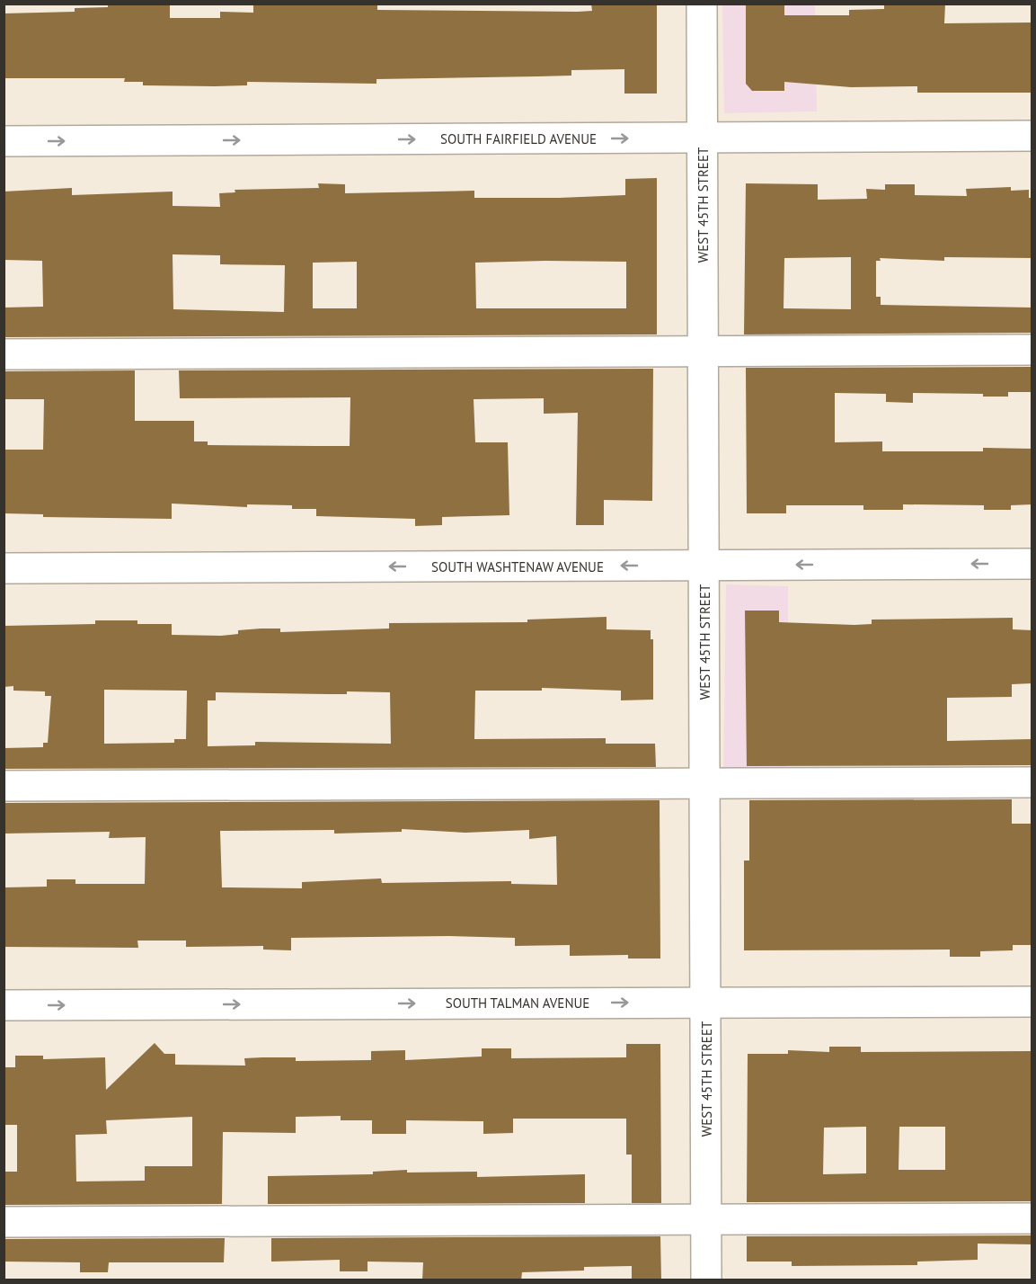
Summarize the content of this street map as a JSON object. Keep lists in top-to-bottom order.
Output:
{
  "streets": {
    "street": [
      "SOUTH FAIRFIELD AVENUE",
      "WEST 45TH STREET",
      "SOUTH WASHTENAW AVENUE",
      "SOUTH TALMAN AVENUE"
    ]
  },
  "crossings": [
    ["SOUTH FAIRFIELD AVENUE", "WEST 45TH STREET"],
    ["WEST 45TH STREET", "SOUTH WASHTENAW AVENUE"],
    ["WEST 45TH STREET", "SOUTH TALMAN AVENUE"]
  ]
}
